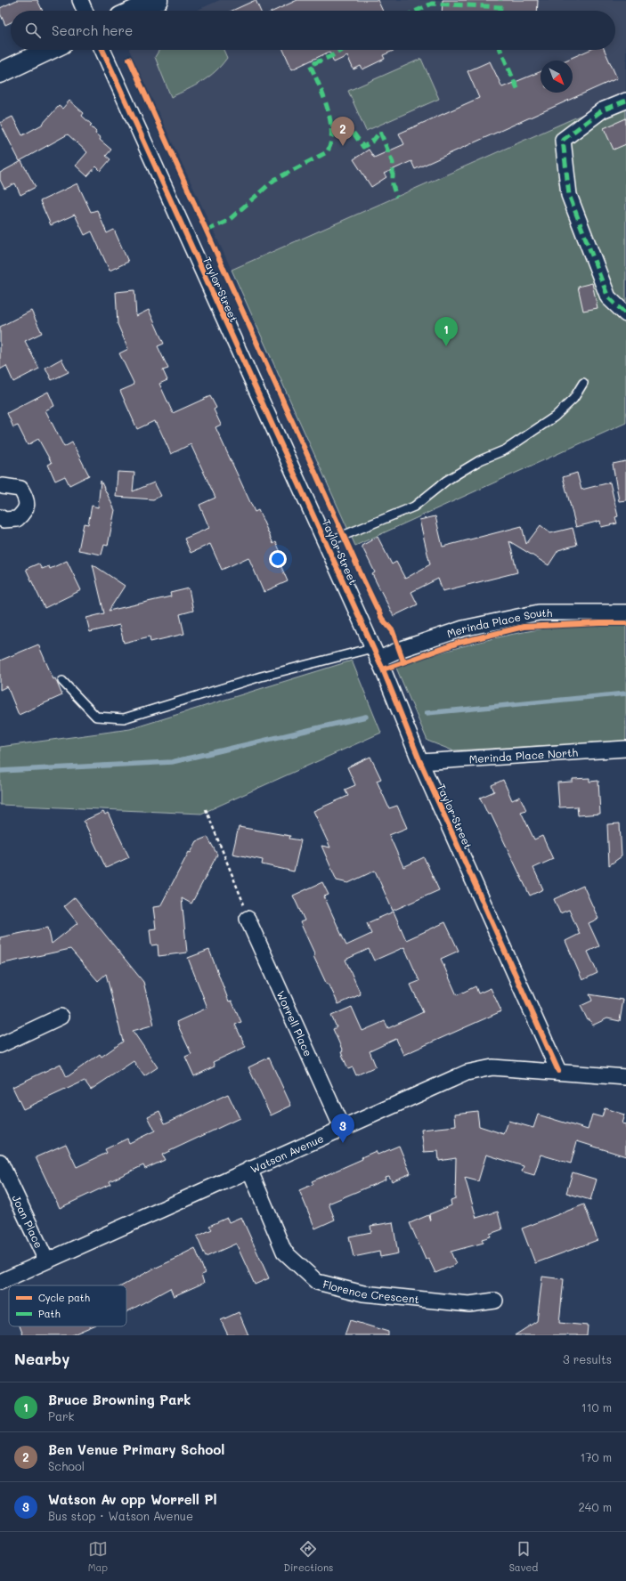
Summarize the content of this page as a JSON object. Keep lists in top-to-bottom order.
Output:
{
  "streets": {
    "street": [
      "Taylor Street",
      "Merinda Place South",
      "Merinda Place North",
      "Worrell Place",
      "Watson Avenue",
      "Joan Place",
      "Florence Crescent"
    ]
  },
  "crossings": [
    ["Taylor Street", "Merinda Place South"],
    ["Taylor Street", "Merinda Place North"],
    ["Taylor Street", "Watson Avenue"],
    ["Worrell Place", "Watson Avenue"],
    ["Watson Avenue", "Joan Place"],
    ["Watson Avenue", "Florence Crescent"]
  ],
  "legend": ["Cycle path", "Path"],
  "north": "bottom right",
  "page": {
    "search": "Search here",
    "pins": ["2", "1", "3"],
    "heading": ["Nearby", "3 results"],
    "list": [
      {
        "mark": "1",
        "name": "Bruce Browning Park",
        "note": "Park",
        "value": "110 m"
      },
      {
        "mark": "2",
        "name": "Ben Venue Primary School",
        "note": "School",
        "value": "170 m"
      },
      {
        "mark": "3",
        "name": "Watson Av opp Worrell Pl",
        "note": "Bus stop · Watson Avenue",
        "value": "240 m"
      }
    ],
    "nav": ["Map", "Directions", "Saved"]
  }
}
